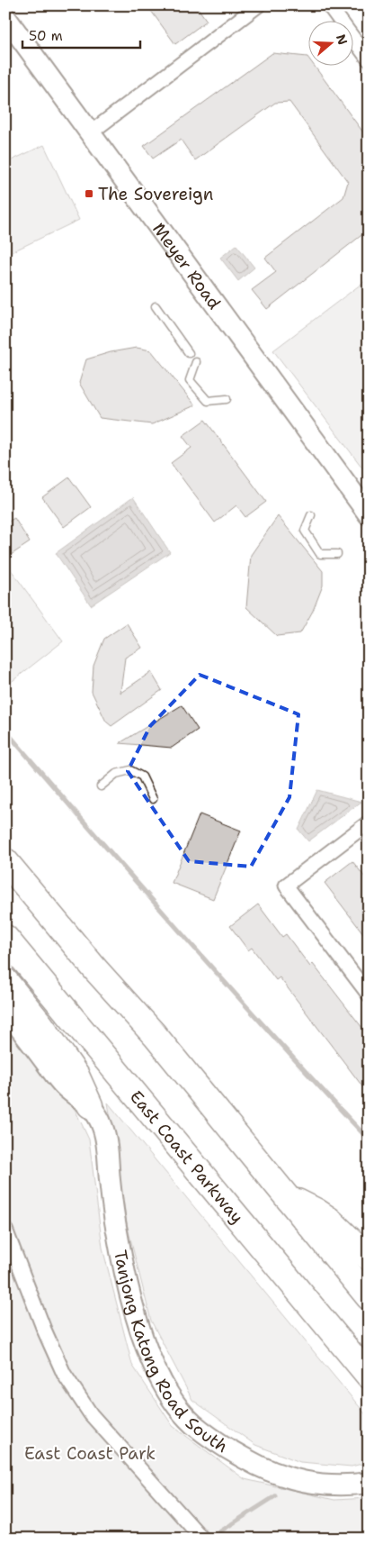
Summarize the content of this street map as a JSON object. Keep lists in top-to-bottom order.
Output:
{
  "streets": {
    "highway": ["East Coast Parkway"],
    "main road": ["Meyer Road", "Tanjong Katong Road South"]
  },
  "parks": ["East Coast Park"],
  "places": {
    "transit": ["The Sovereign"]
  },
  "scale_bar": "50 m",
  "north": "right"
}
